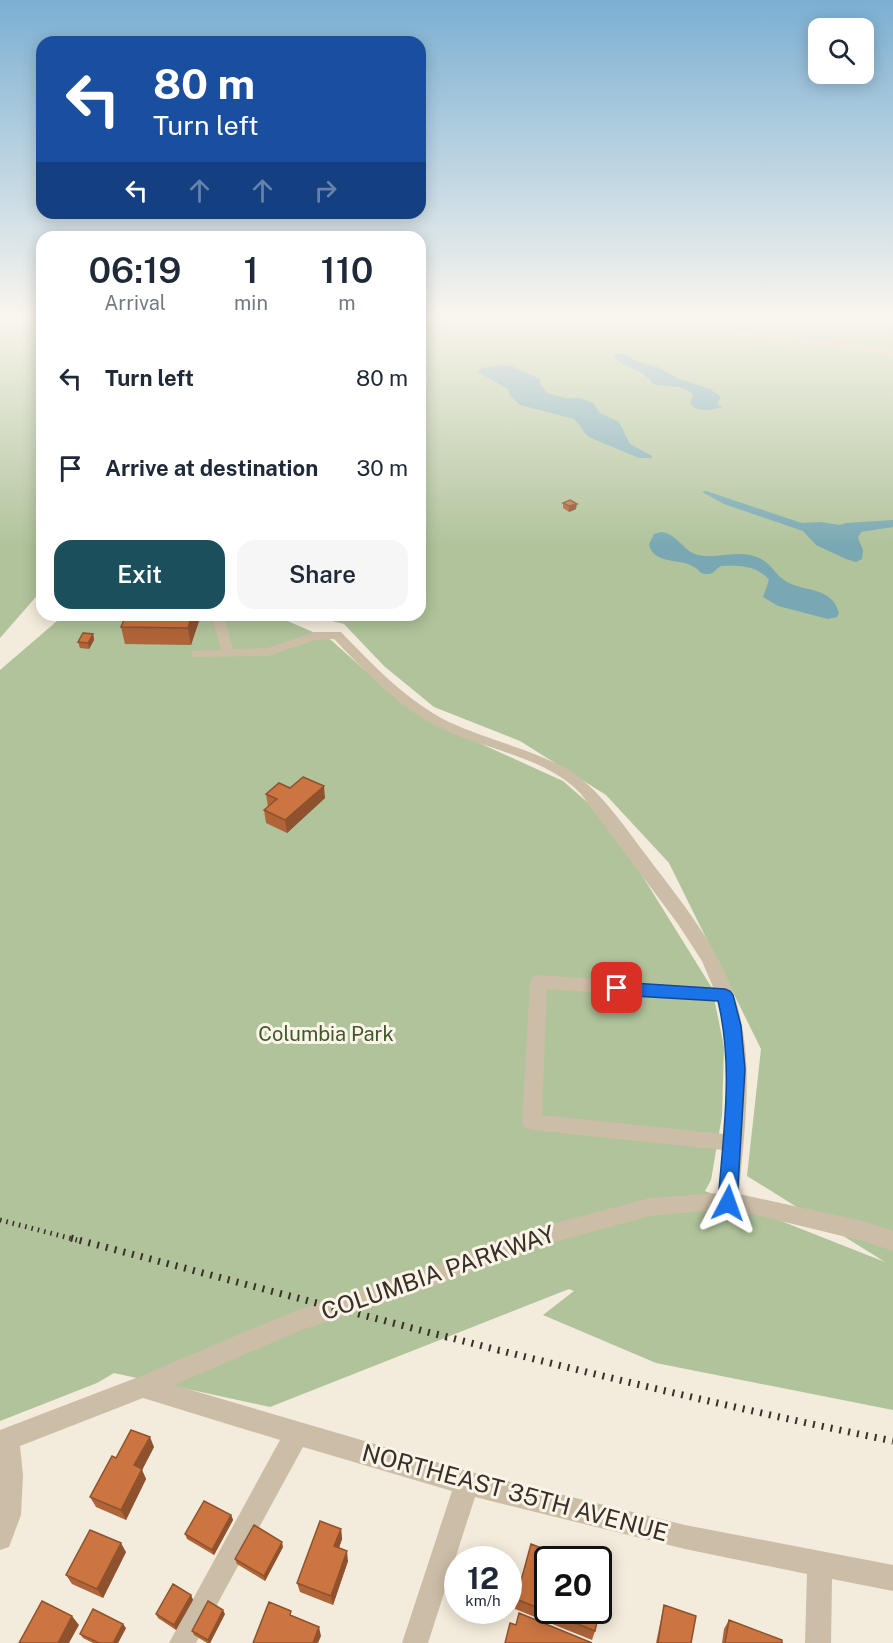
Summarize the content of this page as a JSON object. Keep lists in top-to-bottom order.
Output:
{
  "streets": {
    "street": ["COLUMBIA PARKWAY", "NORTHEAST 35TH AVENUE"]
  },
  "crossings": [
    ["COLUMBIA PARKWAY", "NORTHEAST 35TH AVENUE"]
  ],
  "parks": ["Columbia Park"],
  "page": {
    "turn": ["80 m", "Turn left"],
    "eta": [
      "06:19",
      "Arrival",
      "1",
      "min",
      "110",
      "m"
    ],
    "list": [
      {
        "name": "Turn left",
        "value": "80 m"
      },
      {
        "name": "Arrive at destination",
        "value": "30 m"
      }
    ],
    "buttons": ["Exit", "Share"],
    "speed": "12 km/h",
    "limit": "20"
  }
}
